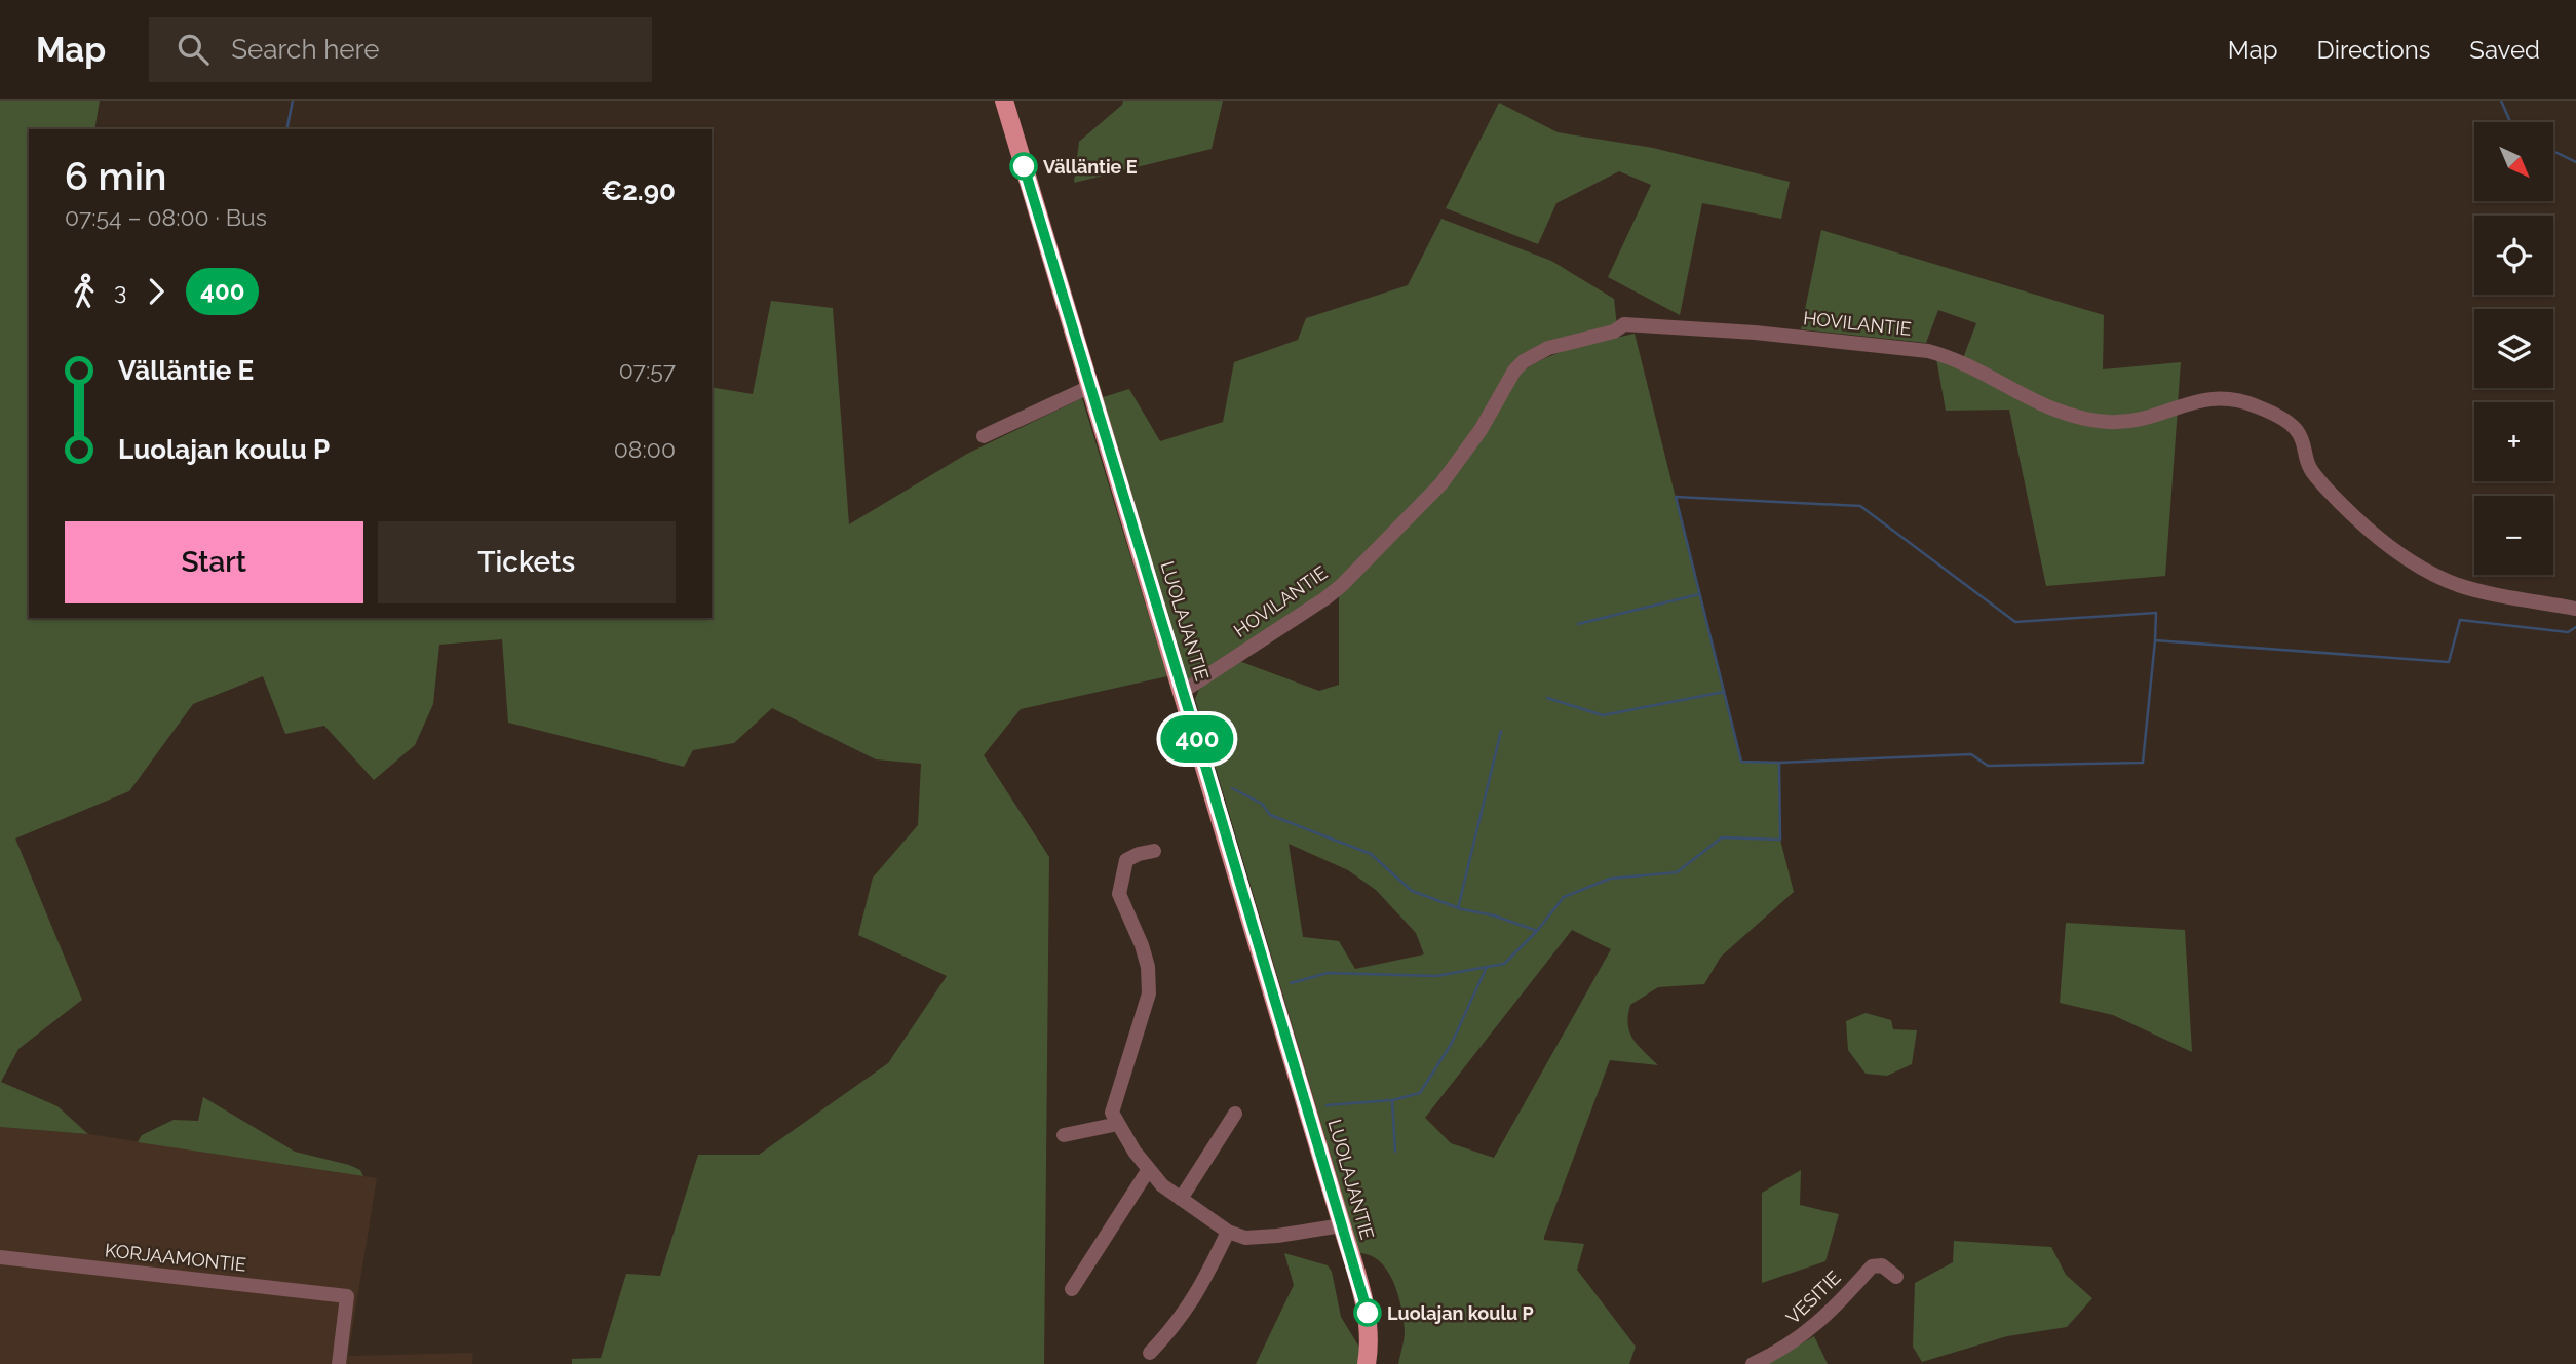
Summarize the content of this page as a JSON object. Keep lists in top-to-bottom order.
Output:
{
  "streets": {
    "main road": ["LUOLAJANTIE"],
    "street": ["HOVILANTIE", "KORJAAMONTIE", "VESITIE"]
  },
  "crossings": [
    ["HOVILANTIE", "LUOLAJANTIE"]
  ],
  "places": ["Välläntie E", "Luolajan koulu P"],
  "lines": ["bus line 400"],
  "north": "bottom right",
  "page": {
    "header": "Map",
    "search": "Search here",
    "nav": ["Map", "Directions", "Saved"],
    "on_map": "400",
    "map_buttons": ["+", "−"],
    "heading": ["6 min", "07:54 – 08:00 · Bus", "€2.90"],
    "legs": ["3", "400"],
    "list": [
      {
        "name": "Välläntie E",
        "value": "07:57"
      },
      {
        "name": "Luolajan koulu P",
        "value": "08:00"
      }
    ],
    "buttons": ["Start", "Tickets"]
  }
}
